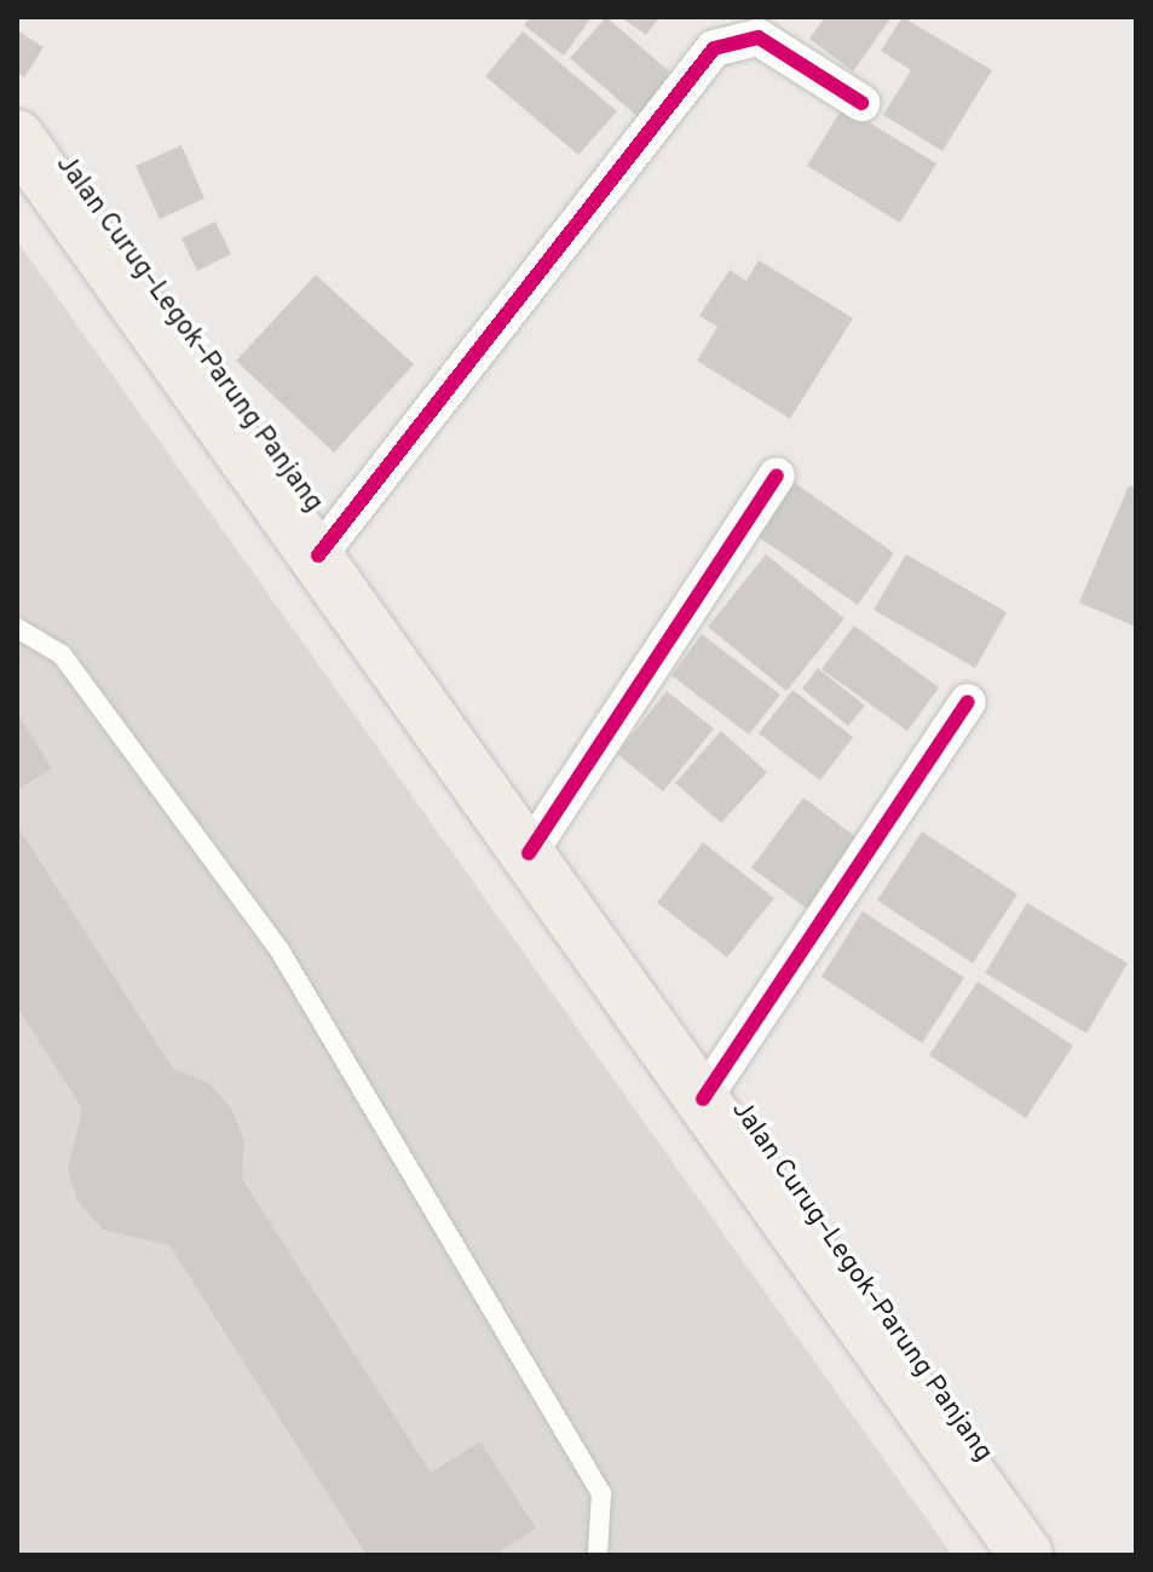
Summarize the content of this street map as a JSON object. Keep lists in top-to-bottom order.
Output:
{
  "streets": {
    "main road": ["Jalan Curug–Legok–Parung Panjang"]
  }
}
